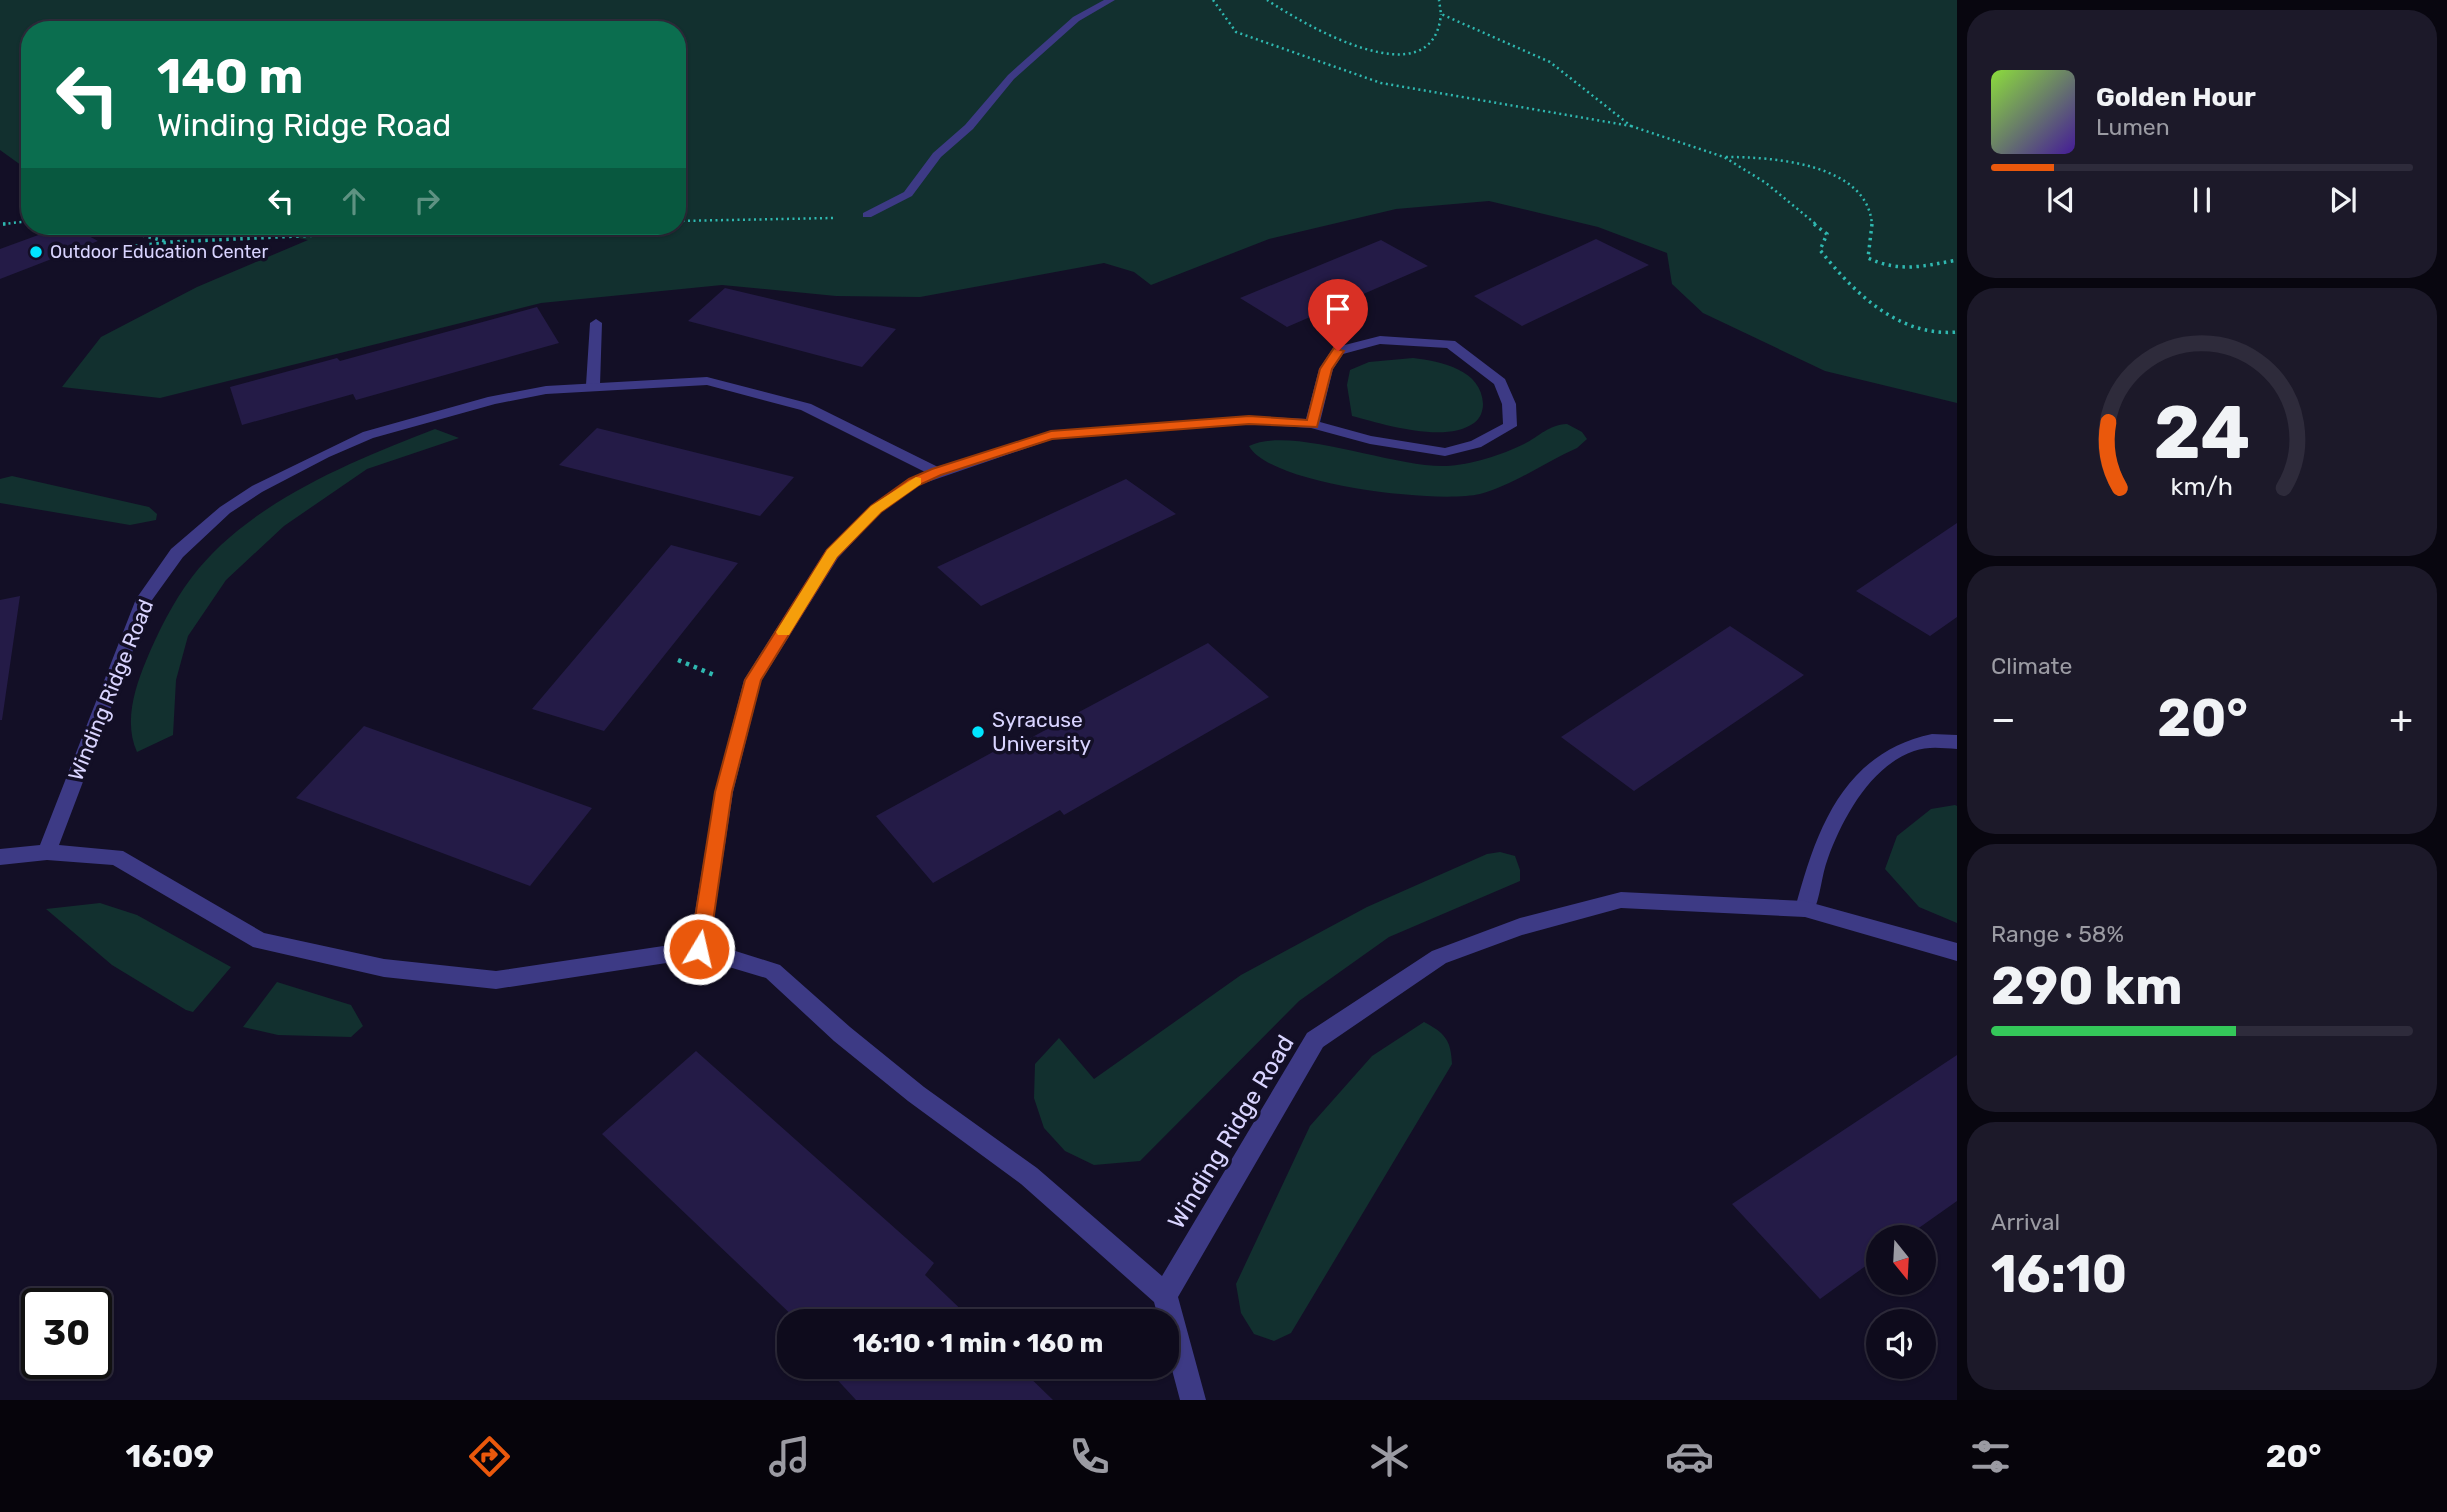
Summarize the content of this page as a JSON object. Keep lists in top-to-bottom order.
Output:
{
  "streets": {
    "street": ["Winding Ridge Road"]
  },
  "places": ["Outdoor Education Center", "Syracuse University"],
  "north": "bottom",
  "page": {
    "turn": ["140 m", "Winding Ridge Road"],
    "song": ["Golden Hour", "Lumen"],
    "tile": [
      "Climate",
      ["Range · 58%", "290 km"],
      ["Arrival", "16:10"]
    ],
    "heat": ["−", "20°", "+"],
    "limit": "30",
    "trip": "16:10 · 1 min · 160 m",
    "tabs": ["16:09", "20°"],
    "gauge": ["24", "km/h"]
  }
}
